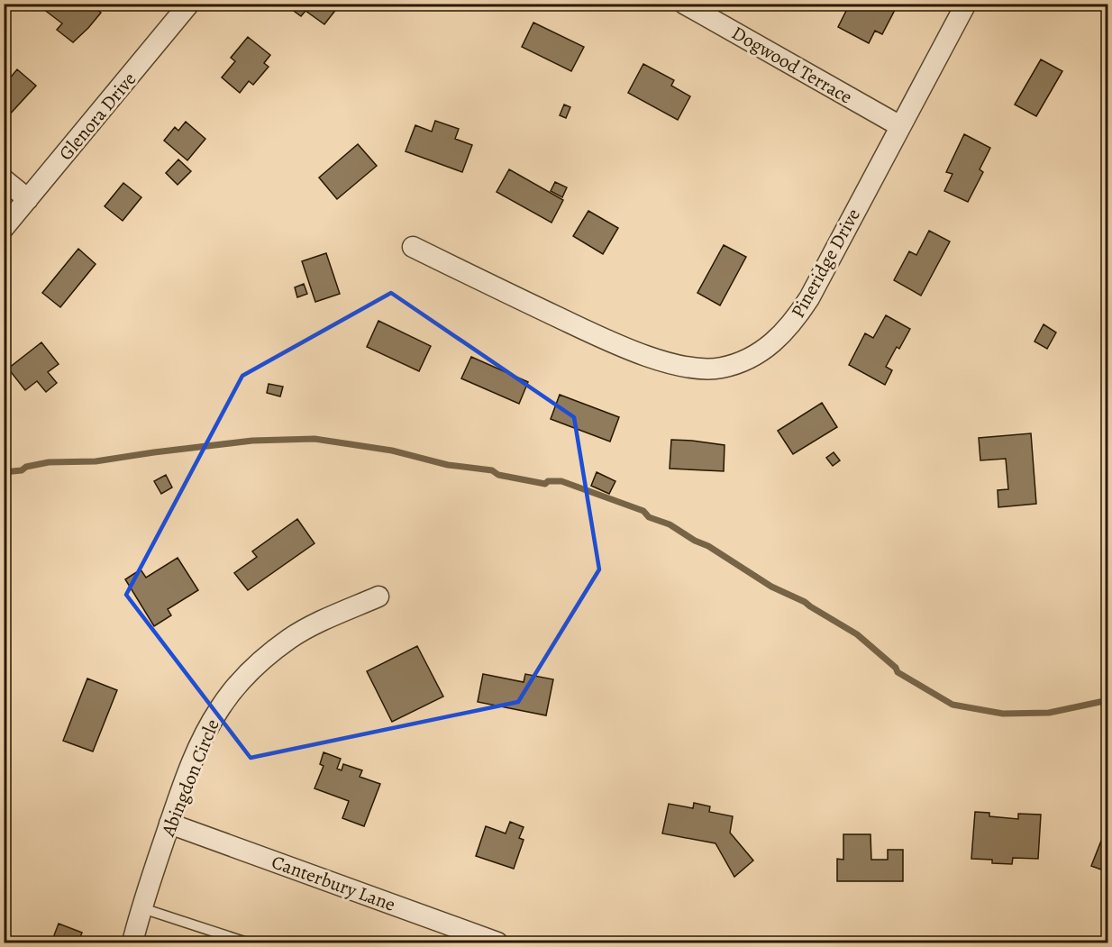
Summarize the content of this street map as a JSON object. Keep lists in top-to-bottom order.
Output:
{
  "streets": {
    "street": [
      "Dogwood Terrace",
      "Glenora Drive",
      "Pineridge Drive",
      "Abingdon Circle",
      "Canterbury Lane"
    ]
  },
  "crossings": [
    ["Dogwood Terrace", "Pineridge Drive"],
    ["Abingdon Circle", "Canterbury Lane"]
  ]
}
